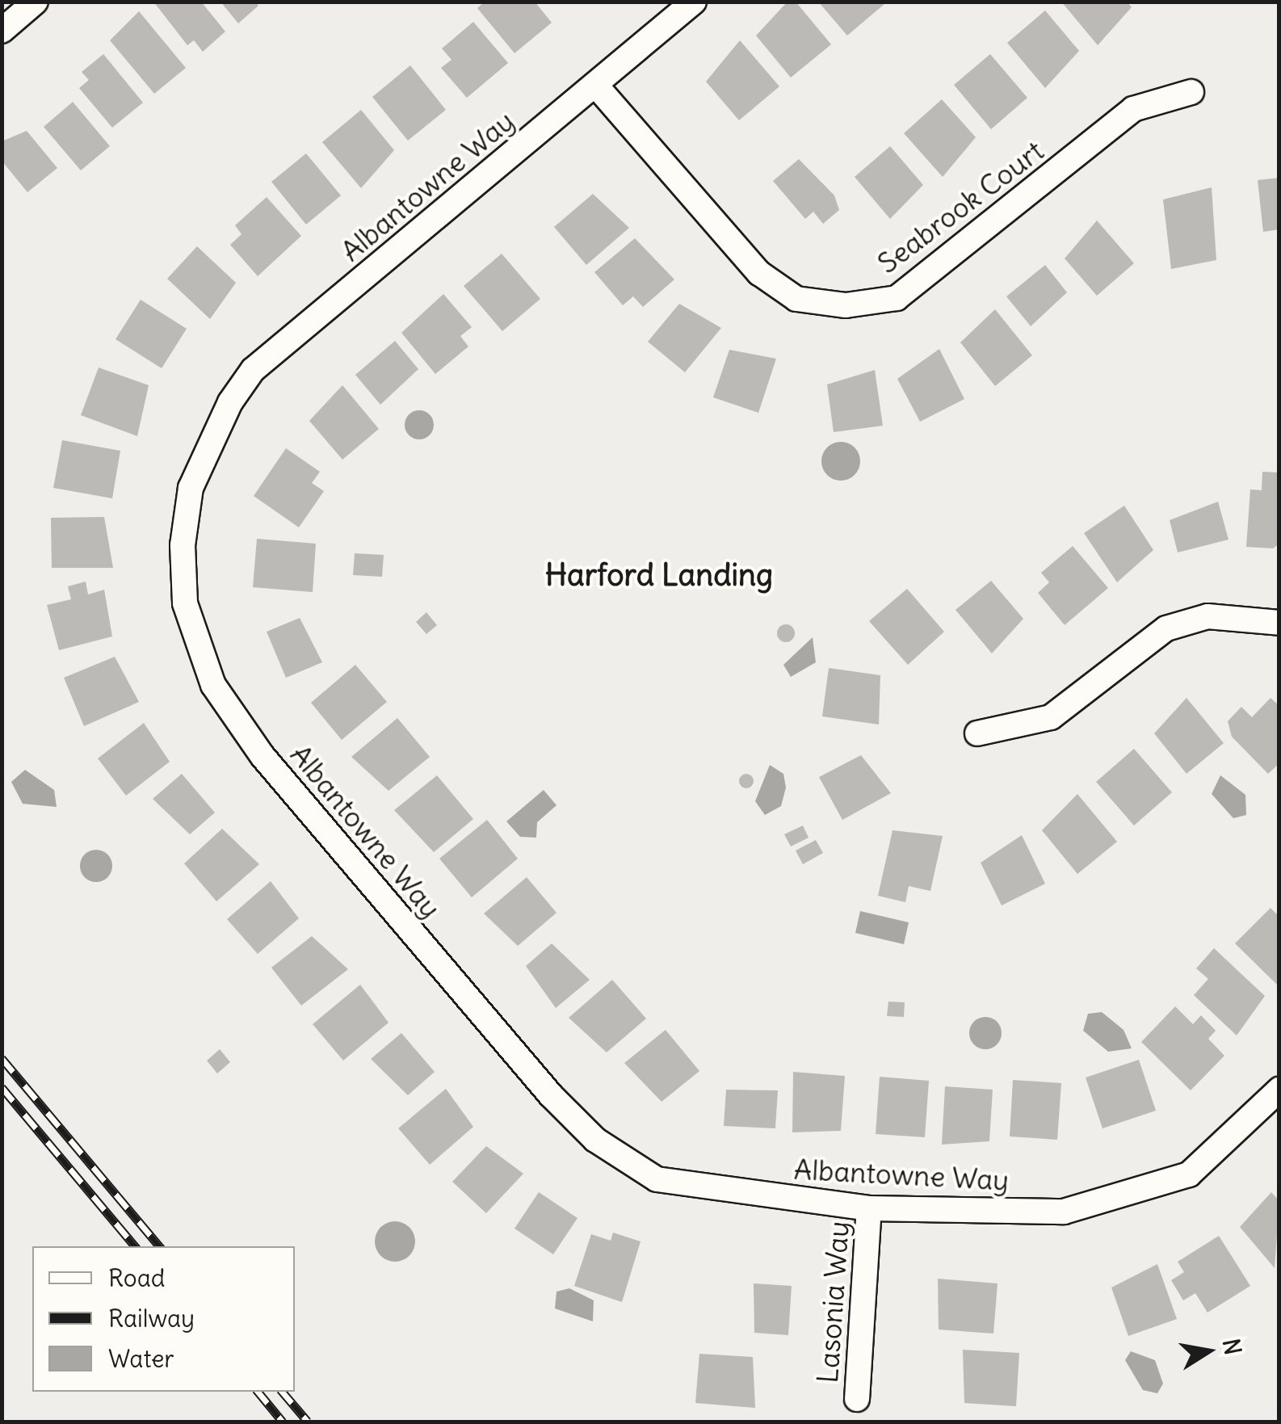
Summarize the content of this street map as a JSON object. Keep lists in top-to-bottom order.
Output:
{
  "streets": {
    "street": ["Albantowne Way", "Seabrook Court", "Lasonia Way"]
  },
  "crossings": [
    ["Albantowne Way", "Seabrook Court"],
    ["Albantowne Way", "Lasonia Way"]
  ],
  "districts": ["Harford Landing"],
  "legend": ["Road", "Railway", "Water"],
  "north": "right"
}
